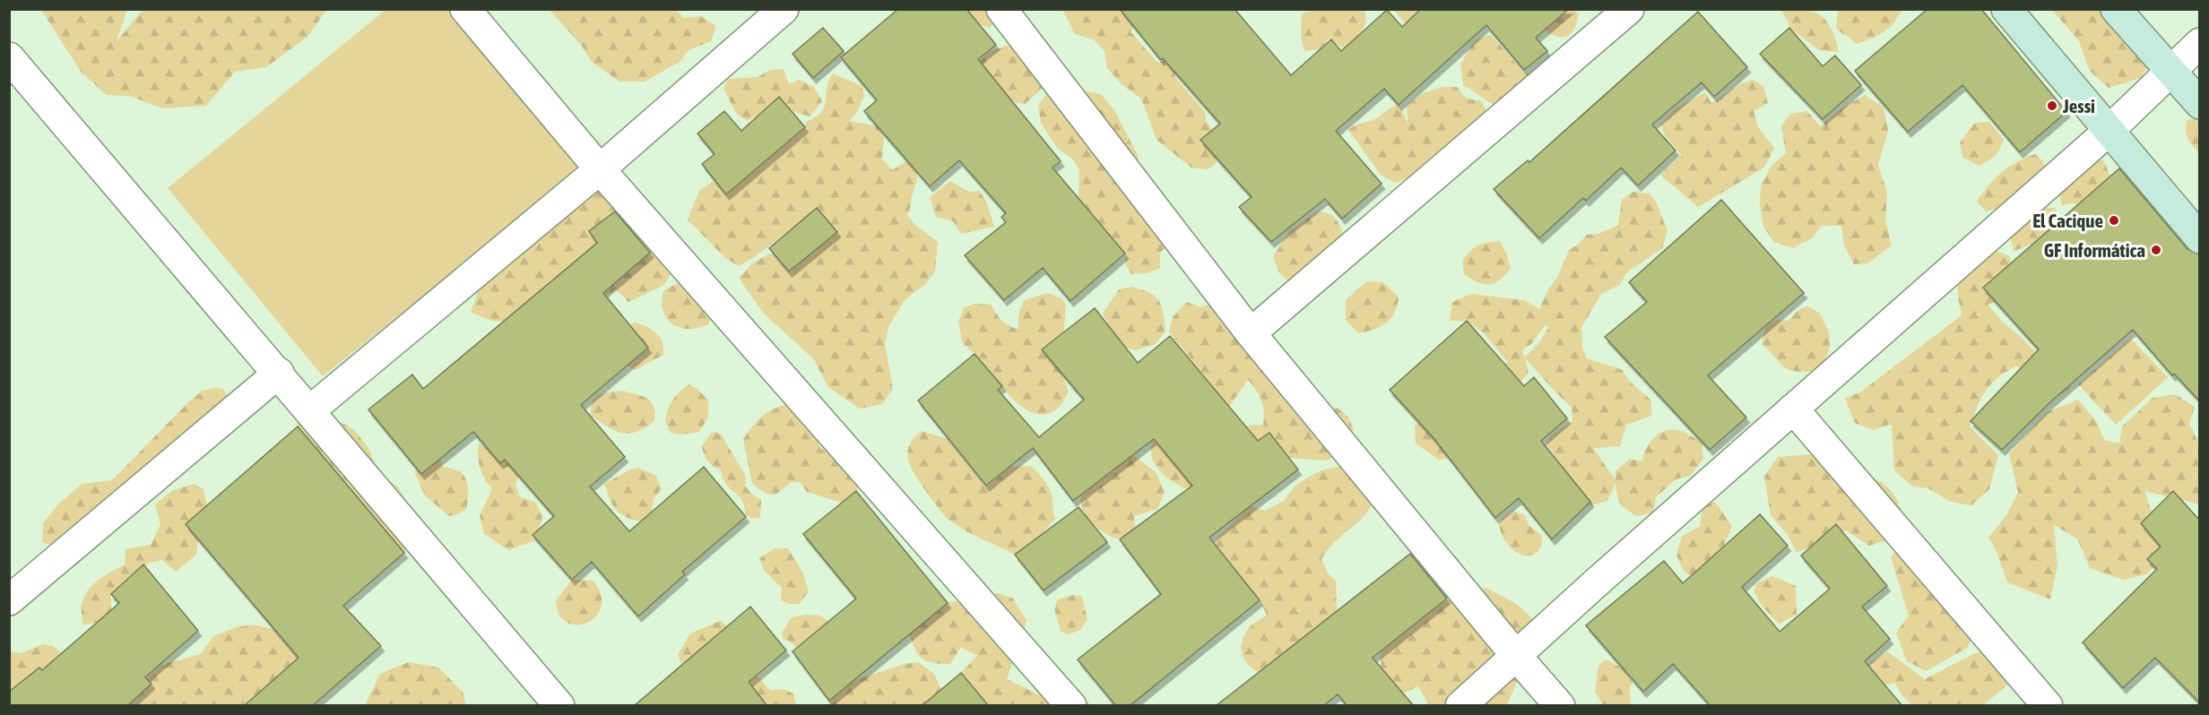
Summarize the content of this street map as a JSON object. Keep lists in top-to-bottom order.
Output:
{
  "places": ["Jessi", "El Cacique", "GF Informática"]
}
